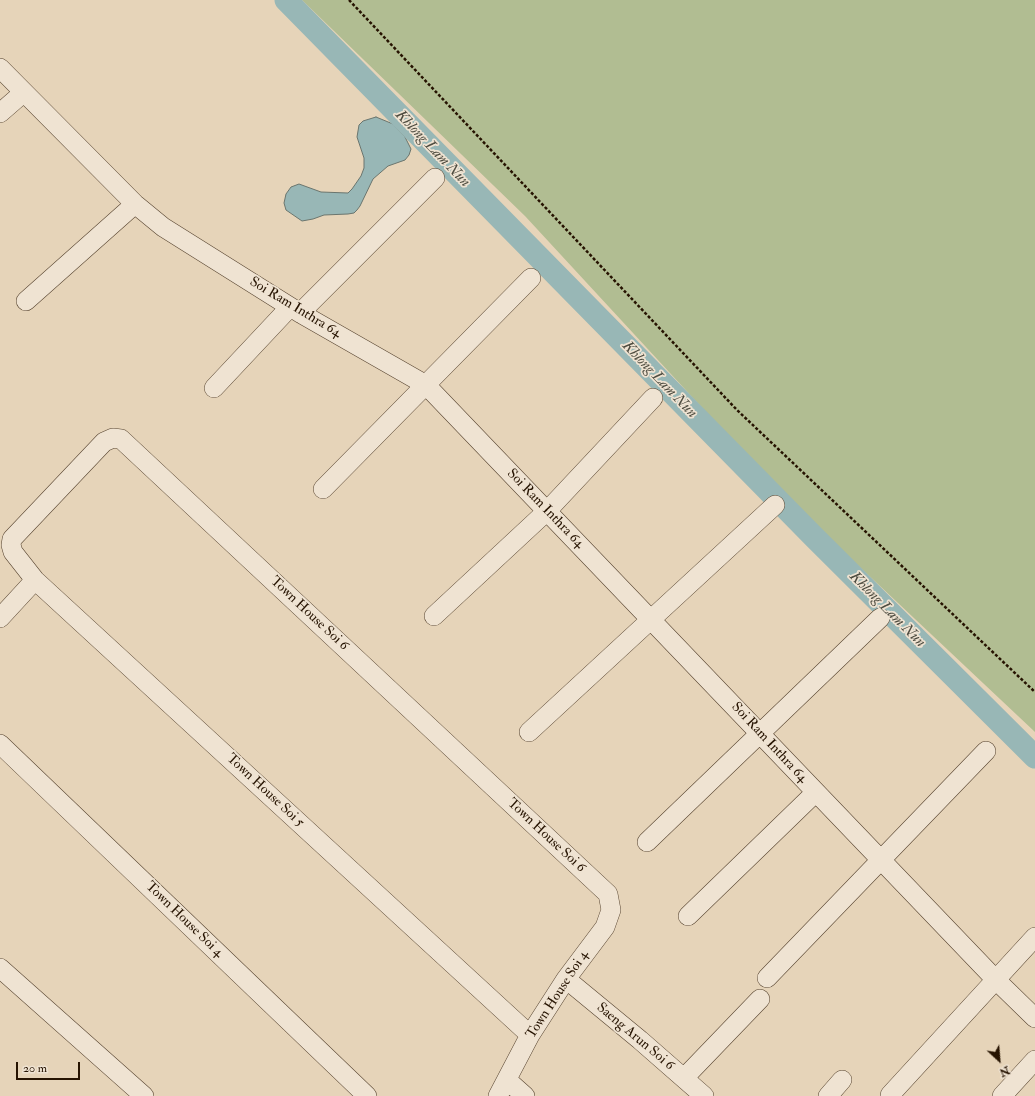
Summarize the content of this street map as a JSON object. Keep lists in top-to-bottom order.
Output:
{
  "streets": {
    "street": [
      "Soi Ram Inthra 64",
      "Town House Soi 6",
      "Town House Soi 5",
      "Town House Soi 4",
      "Saeng Arun Soi 6"
    ]
  },
  "crossings": [
    ["Town House Soi 6", "Town House Soi 5"],
    ["Town House Soi 6", "Town House Soi 4"],
    ["Town House Soi 5", "Town House Soi 4"],
    ["Town House Soi 4", "Saeng Arun Soi 6"]
  ],
  "water": ["Khlong Lam Nun"],
  "scale_bar": "20 m",
  "north": "bottom right"
}
